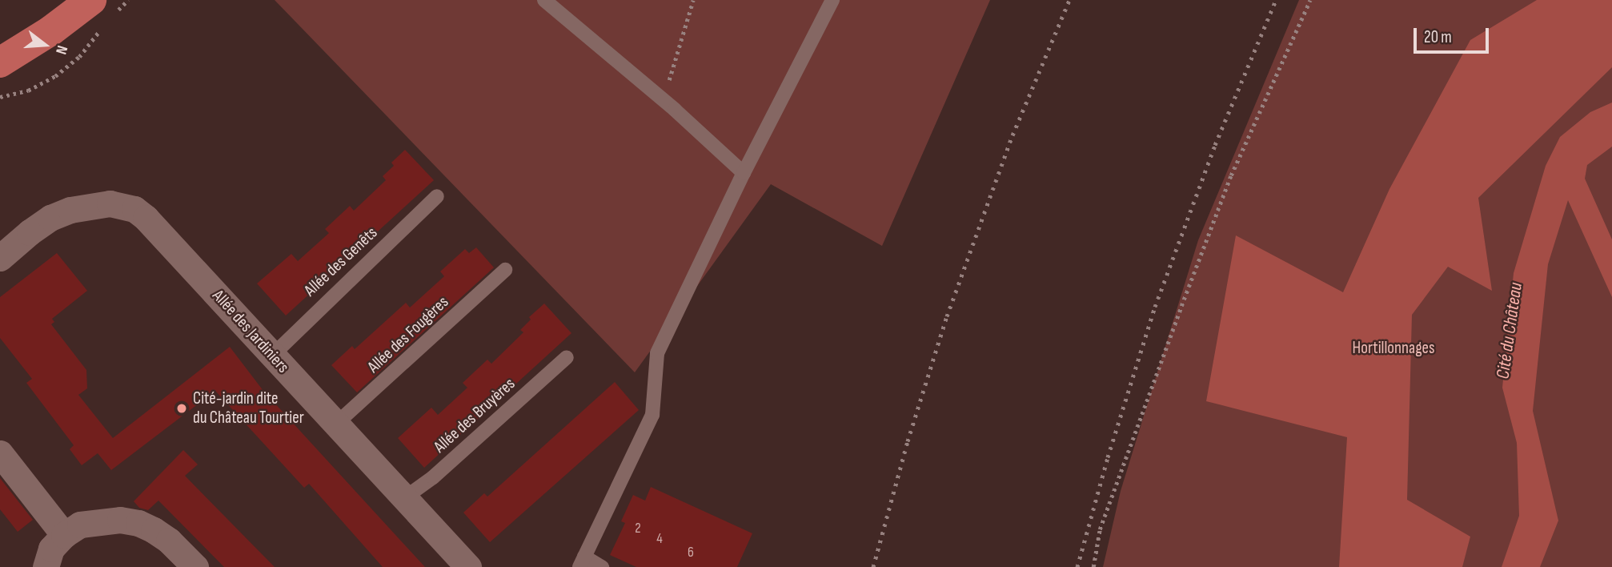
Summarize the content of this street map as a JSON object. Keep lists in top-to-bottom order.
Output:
{
  "streets": {
    "street": ["Allée des Jardiniers"],
    "lane": ["Allée des Genêts", "Allée des Fougères", "Allée des Bruyères"]
  },
  "crossings": [
    ["Allée des Genêts", "Allée des Jardiniers"],
    ["Allée des Jardiniers", "Allée des Fougères"],
    ["Allée des Jardiniers", "Allée des Bruyères"]
  ],
  "water": ["Cité du Château"],
  "parks": ["Hortillonnages"],
  "places": ["Cité-jardin dite du Château Tourtier"],
  "house_numbers": ["2", "4", "6"],
  "scale_bar": "20 m",
  "north": "right"
}
